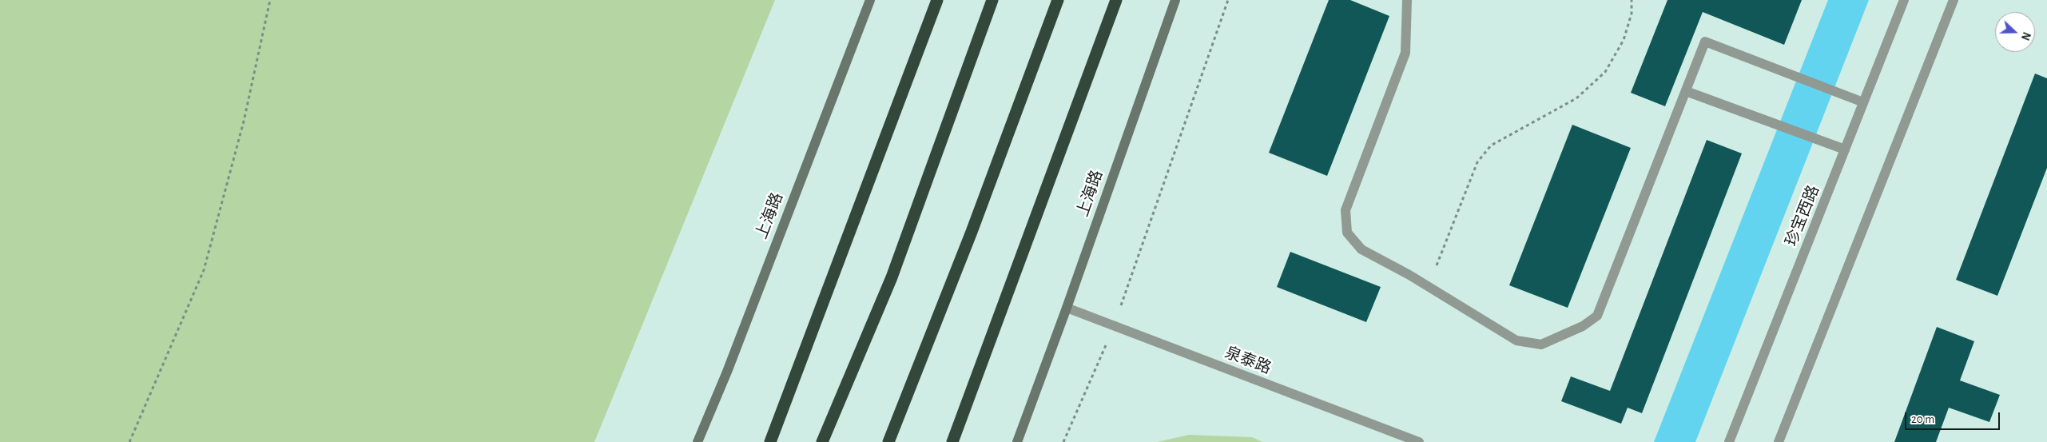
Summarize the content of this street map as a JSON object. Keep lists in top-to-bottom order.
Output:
{
  "streets": {
    "main road": ["上海路"],
    "street": ["珍宝西路", "泉泰路"]
  },
  "crossings": [
    ["上海路", "泉泰路"]
  ],
  "scale_bar": "20 m",
  "north": "right"
}
